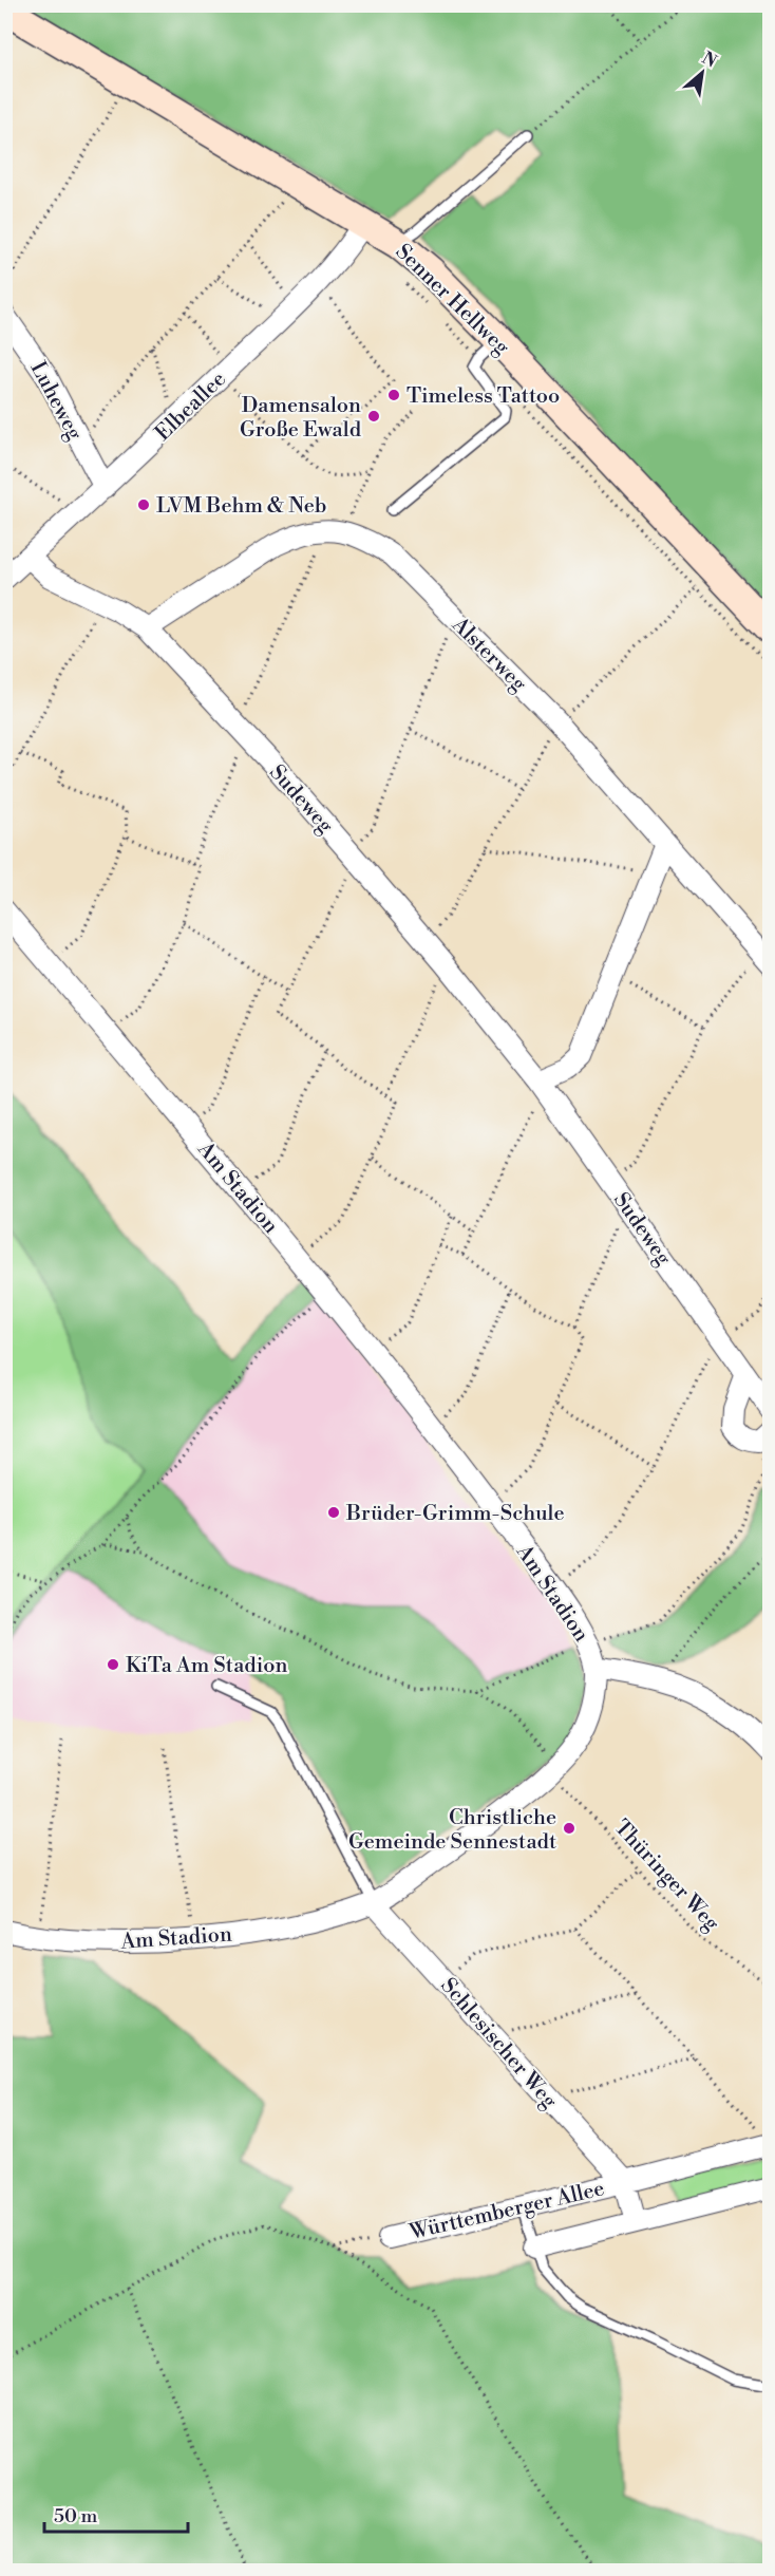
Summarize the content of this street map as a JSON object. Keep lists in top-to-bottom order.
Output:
{
  "streets": {
    "street": [
      "Senner Hellweg",
      "Luheweg",
      "Elbeallee",
      "Alsterweg",
      "Sudeweg",
      "Am Stadion",
      "Schlesischer Weg",
      "Württemberger Allee"
    ],
    "path": ["Thüringer Weg"]
  },
  "crossings": [
    ["Senner Hellweg", "Elbeallee"],
    ["Luheweg", "Elbeallee"],
    ["Elbeallee", "Sudeweg"],
    ["Alsterweg", "Sudeweg"],
    ["Am Stadion", "Thüringer Weg"],
    ["Am Stadion", "Schlesischer Weg"],
    ["Schlesischer Weg", "Württemberger Allee"]
  ],
  "places": [
    "Timeless Tattoo",
    "Damensalon Große Ewald",
    "LVM Behm & Neb",
    "Brüder-Grimm-Schule",
    "KiTa Am Stadion",
    "Christliche Gemeinde Sennestadt"
  ],
  "scale_bar": "50 m",
  "north": "top right"
}
